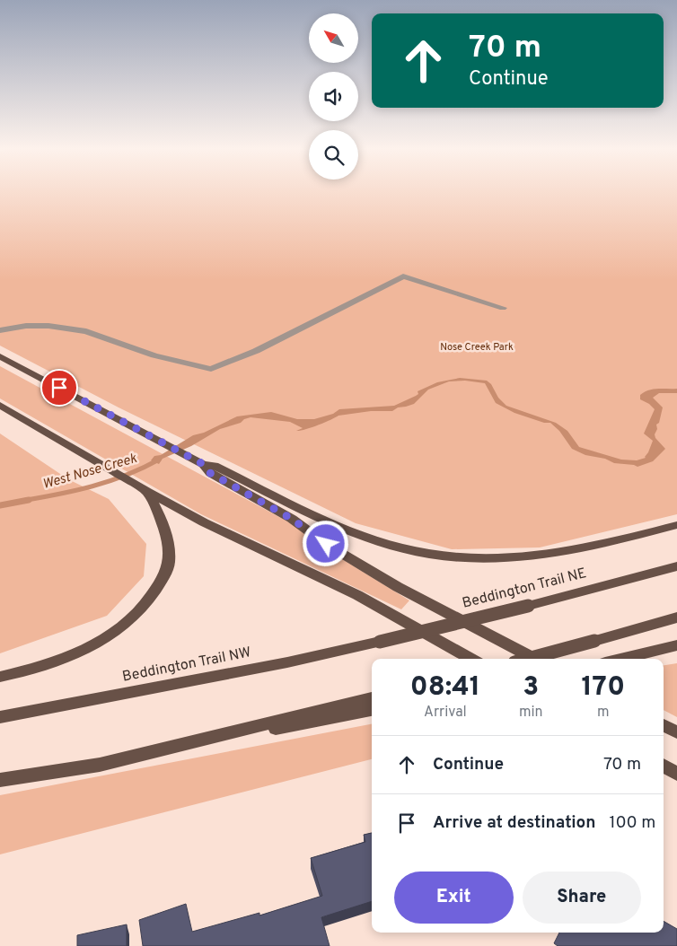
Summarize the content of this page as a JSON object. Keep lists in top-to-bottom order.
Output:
{
  "streets": {
    "main road": ["Beddington Trail NE", "Beddington Trail NW"]
  },
  "crossings": [
    ["Beddington Trail NE", "Beddington Trail NW"]
  ],
  "water": ["West Nose Creek"],
  "parks": ["Nose Creek Park"],
  "north": "top left",
  "page": {
    "turn": ["70 m", "Continue"],
    "eta": [
      "08:41",
      "Arrival",
      "3",
      "min",
      "170",
      "m"
    ],
    "list": [
      {
        "name": "Continue",
        "value": "70 m"
      },
      {
        "name": "Arrive at destination",
        "value": "100 m"
      }
    ],
    "buttons": ["Exit", "Share"]
  }
}
